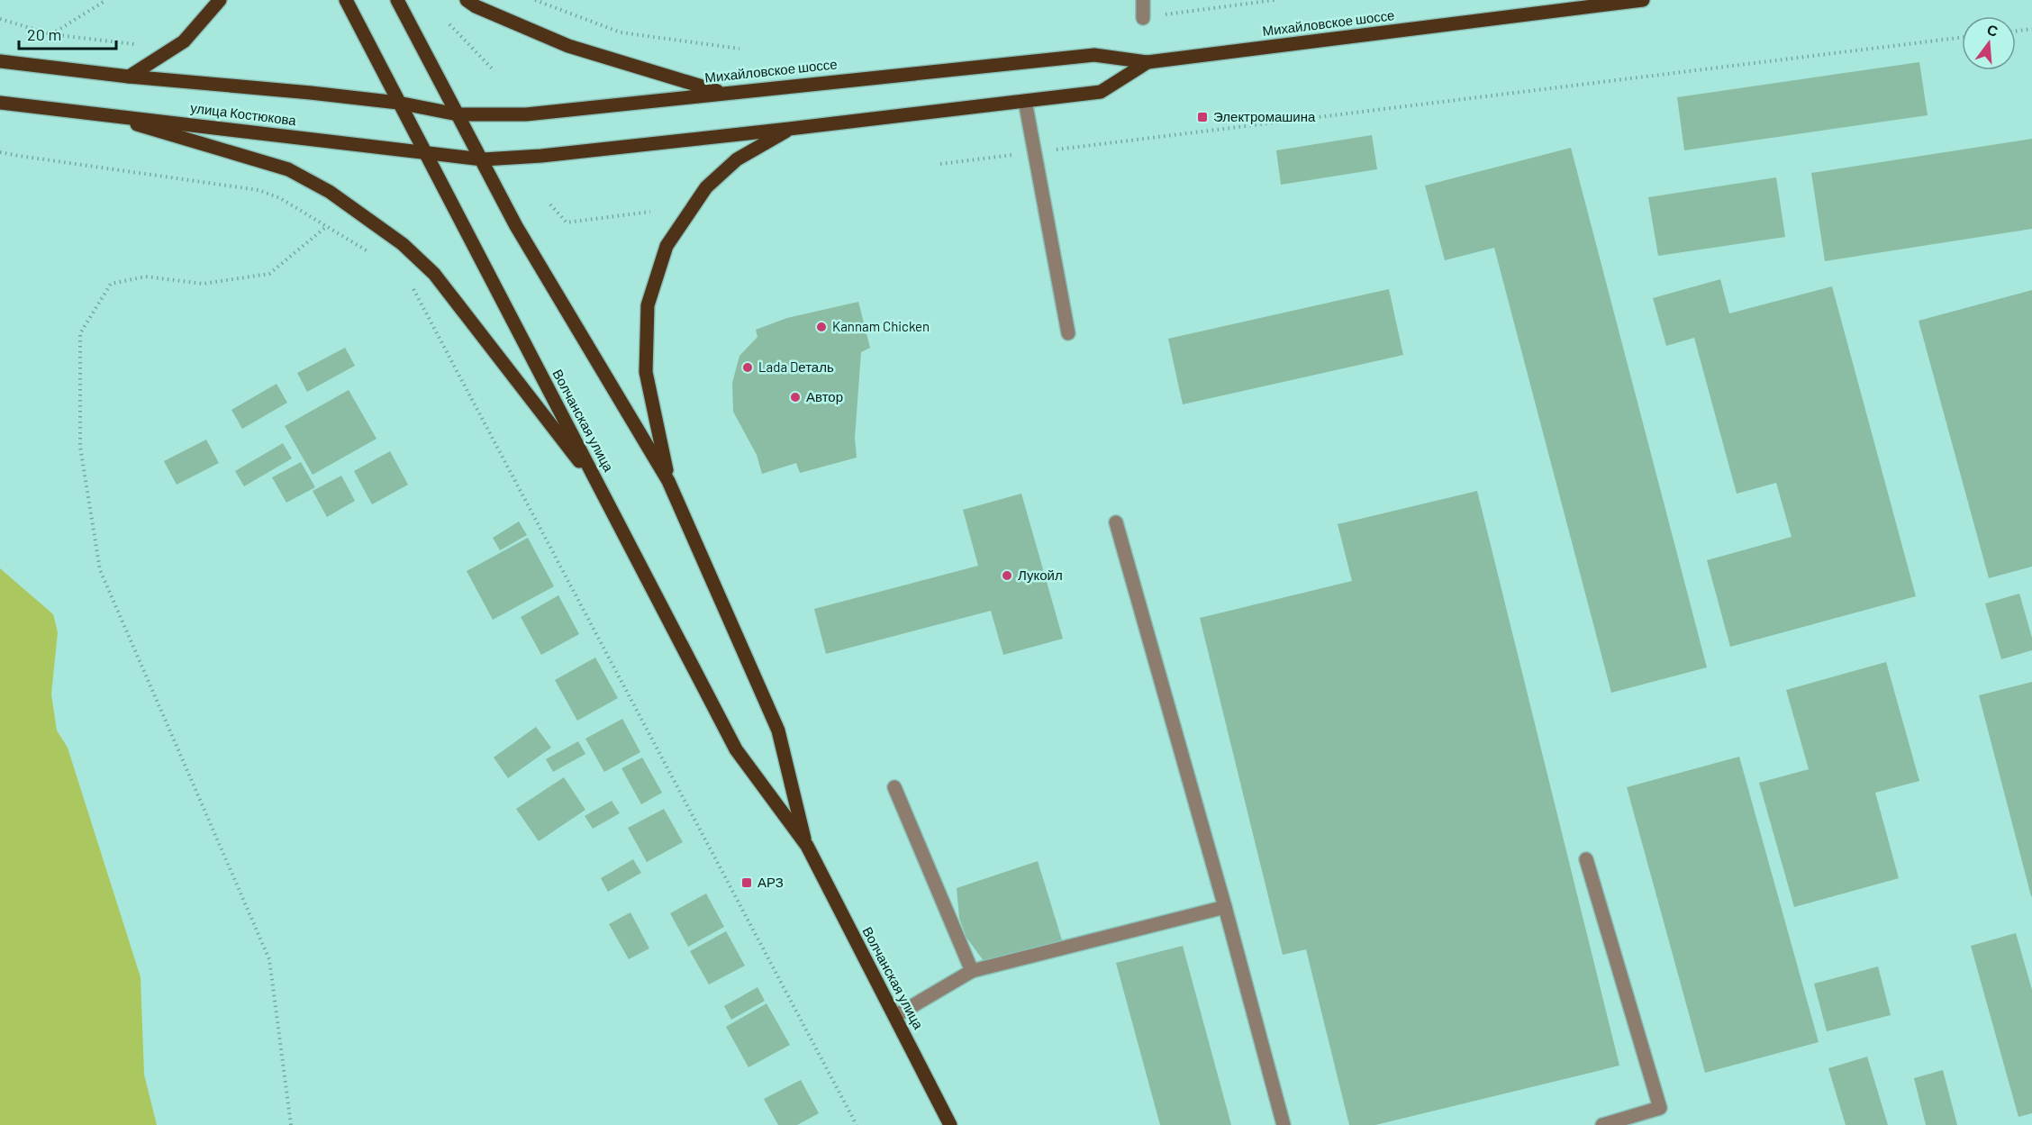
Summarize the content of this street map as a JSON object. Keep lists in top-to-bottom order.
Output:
{
  "streets": {
    "main road": ["Михайловское шоссе", "улица Костюкова", "Волчанская улица"]
  },
  "crossings": [
    ["Михайловское шоссе", "улица Костюкова"],
    ["Михайловское шоссе", "Волчанская улица"],
    ["улица Костюкова", "Волчанская улица"]
  ],
  "places": {
    "transit": ["Электромашина", "АРЗ"],
    "other": [
      "Kannam Chicken",
      "Lada Dеталь",
      "Автор",
      "Лукойл"
    ]
  },
  "scale_bar": "20 m",
  "north": "top"
}
